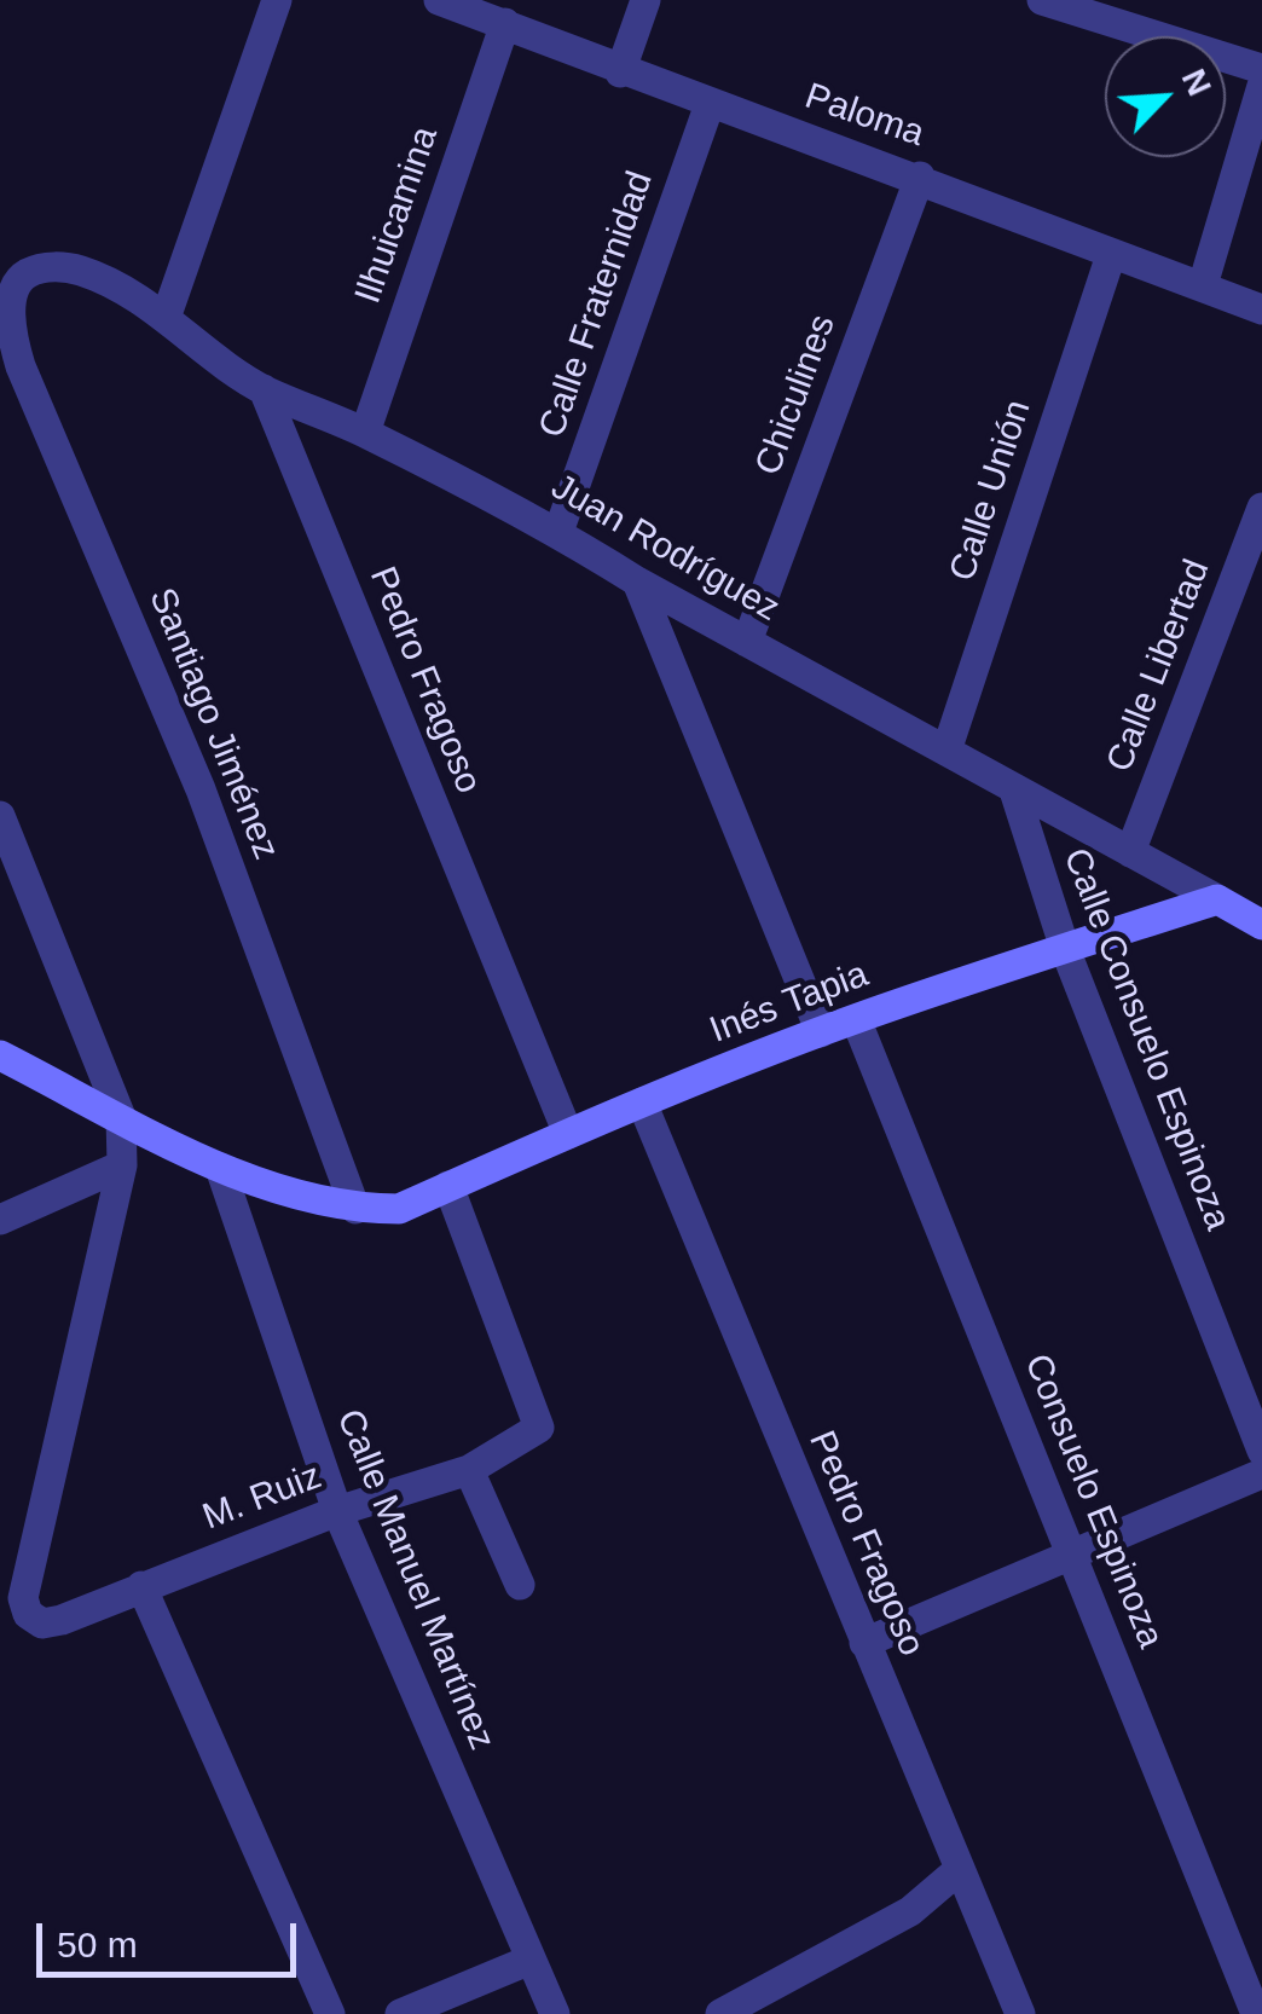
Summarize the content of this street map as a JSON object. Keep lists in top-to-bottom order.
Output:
{
  "streets": {
    "main road": ["Juan Rodríguez", "Inés Tapia"],
    "street": [
      "Paloma",
      "Ilhuicamina",
      "Calle Fraternidad",
      "Chiculines",
      "Calle Unión",
      "Calle Libertad",
      "Pedro Fragoso",
      "Santiago Jiménez",
      "Calle Consuelo Espinoza",
      "M. Ruiz",
      "Consuelo Espinoza",
      "Calle Manuel Martínez"
    ]
  },
  "crossings": [
    ["Paloma", "Ilhuicamina"],
    ["Paloma", "Calle Fraternidad"],
    ["Paloma", "Chiculines"],
    ["Paloma", "Calle Unión"],
    ["Ilhuicamina", "Juan Rodríguez"],
    ["Calle Fraternidad", "Juan Rodríguez"],
    ["Chiculines", "Juan Rodríguez"],
    ["Calle Unión", "Juan Rodríguez"],
    ["Juan Rodríguez", "Calle Libertad"],
    ["Juan Rodríguez", "Pedro Fragoso"],
    ["Juan Rodríguez", "Santiago Jiménez"],
    ["Juan Rodríguez", "Inés Tapia"],
    ["Juan Rodríguez", "Calle Consuelo Espinoza"],
    ["Pedro Fragoso", "Inés Tapia"],
    ["Santiago Jiménez", "Inés Tapia"],
    ["Inés Tapia", "Calle Consuelo Espinoza"],
    ["Inés Tapia", "M. Ruiz"],
    ["Inés Tapia", "Consuelo Espinoza"],
    ["M. Ruiz", "Calle Manuel Martínez"]
  ],
  "scale_bar": "50 m",
  "north": "top right"
}
